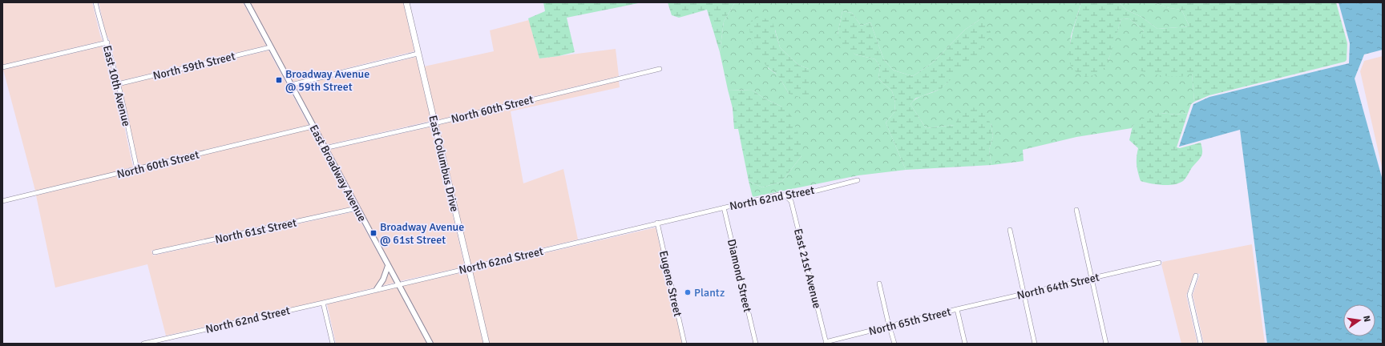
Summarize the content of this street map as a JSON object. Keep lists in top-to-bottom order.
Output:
{
  "streets": {
    "main road": ["East Columbus Drive"],
    "street": [
      "North 59th Street",
      "East 10th Avenue",
      "North 60th Street",
      "East Broadway Avenue",
      "North 62nd Street",
      "North 61st Street",
      "East 21st Avenue",
      "Diamond Street",
      "Eugene Street",
      "North 64th Street",
      "North 65th Street"
    ]
  },
  "crossings": [
    ["North 59th Street", "East 10th Avenue"],
    ["North 59th Street", "East Broadway Avenue"],
    ["East 10th Avenue", "North 60th Street"],
    ["North 60th Street", "East Columbus Drive"],
    ["North 60th Street", "East Broadway Avenue"],
    ["East Columbus Drive", "North 62nd Street"],
    ["East Broadway Avenue", "North 62nd Street"],
    ["East Broadway Avenue", "North 61st Street"],
    ["North 62nd Street", "East 21st Avenue"],
    ["North 62nd Street", "Diamond Street"],
    ["North 62nd Street", "Eugene Street"],
    ["East 21st Avenue", "North 65th Street"],
    ["North 64th Street", "North 65th Street"]
  ],
  "places": {
    "transit": ["Broadway Avenue @ 59th Street", "Broadway Avenue @ 61st Street"],
    "other": ["Plantz"]
  },
  "north": "right"
}
